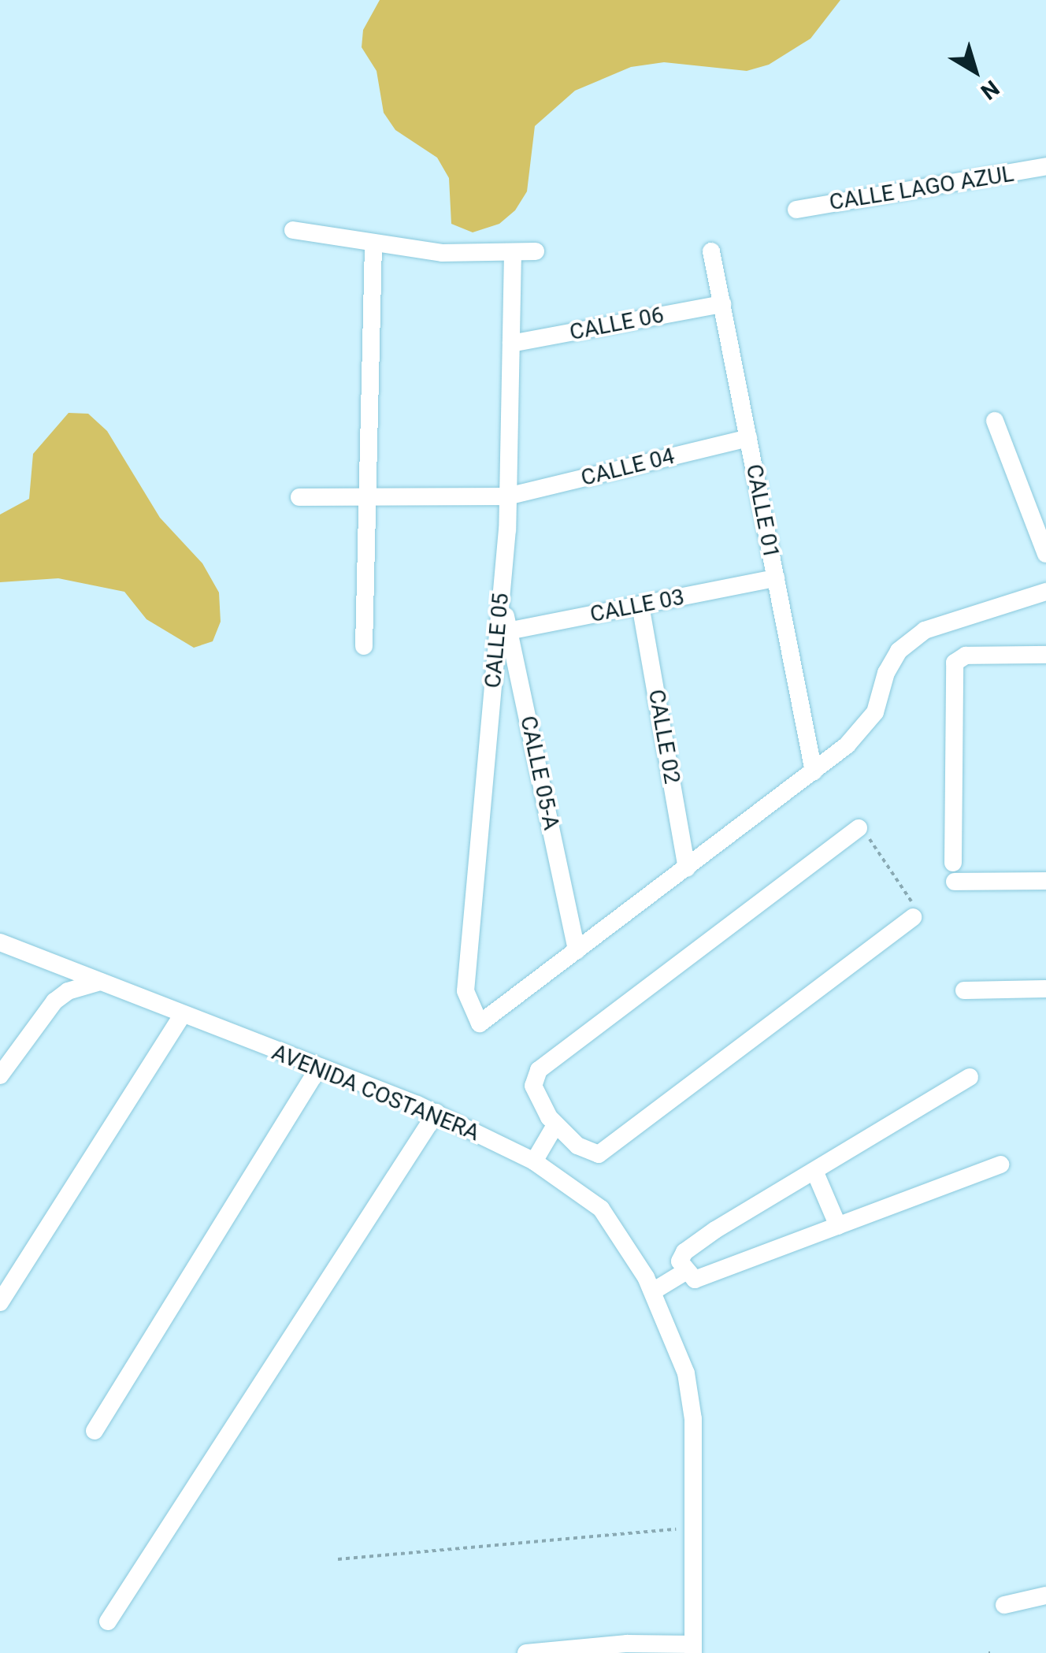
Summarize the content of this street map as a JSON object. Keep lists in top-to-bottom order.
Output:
{
  "streets": {
    "street": [
      "CALLE LAGO AZUL",
      "CALLE 06",
      "CALLE 04",
      "CALLE 01",
      "CALLE 03",
      "CALLE 05",
      "CALLE 02",
      "CALLE 05-A",
      "AVENIDA COSTANERA"
    ]
  },
  "crossings": [
    ["CALLE 06", "CALLE 01"],
    ["CALLE 06", "CALLE 05"],
    ["CALLE 04", "CALLE 01"],
    ["CALLE 04", "CALLE 05"],
    ["CALLE 01", "CALLE 03"],
    ["CALLE 03", "CALLE 05"],
    ["CALLE 03", "CALLE 02"],
    ["CALLE 03", "CALLE 05-A"],
    ["CALLE 05", "CALLE 05-A"]
  ],
  "north": "bottom right"
}
